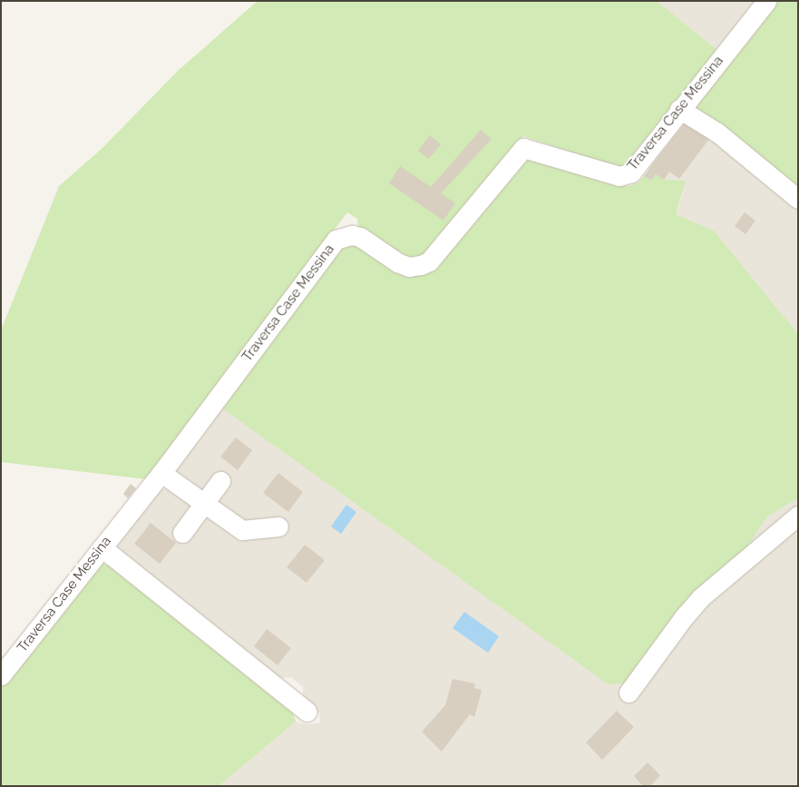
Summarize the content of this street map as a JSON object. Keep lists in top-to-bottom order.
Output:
{
  "streets": {
    "street": ["Traversa Case Messina"]
  }
}
